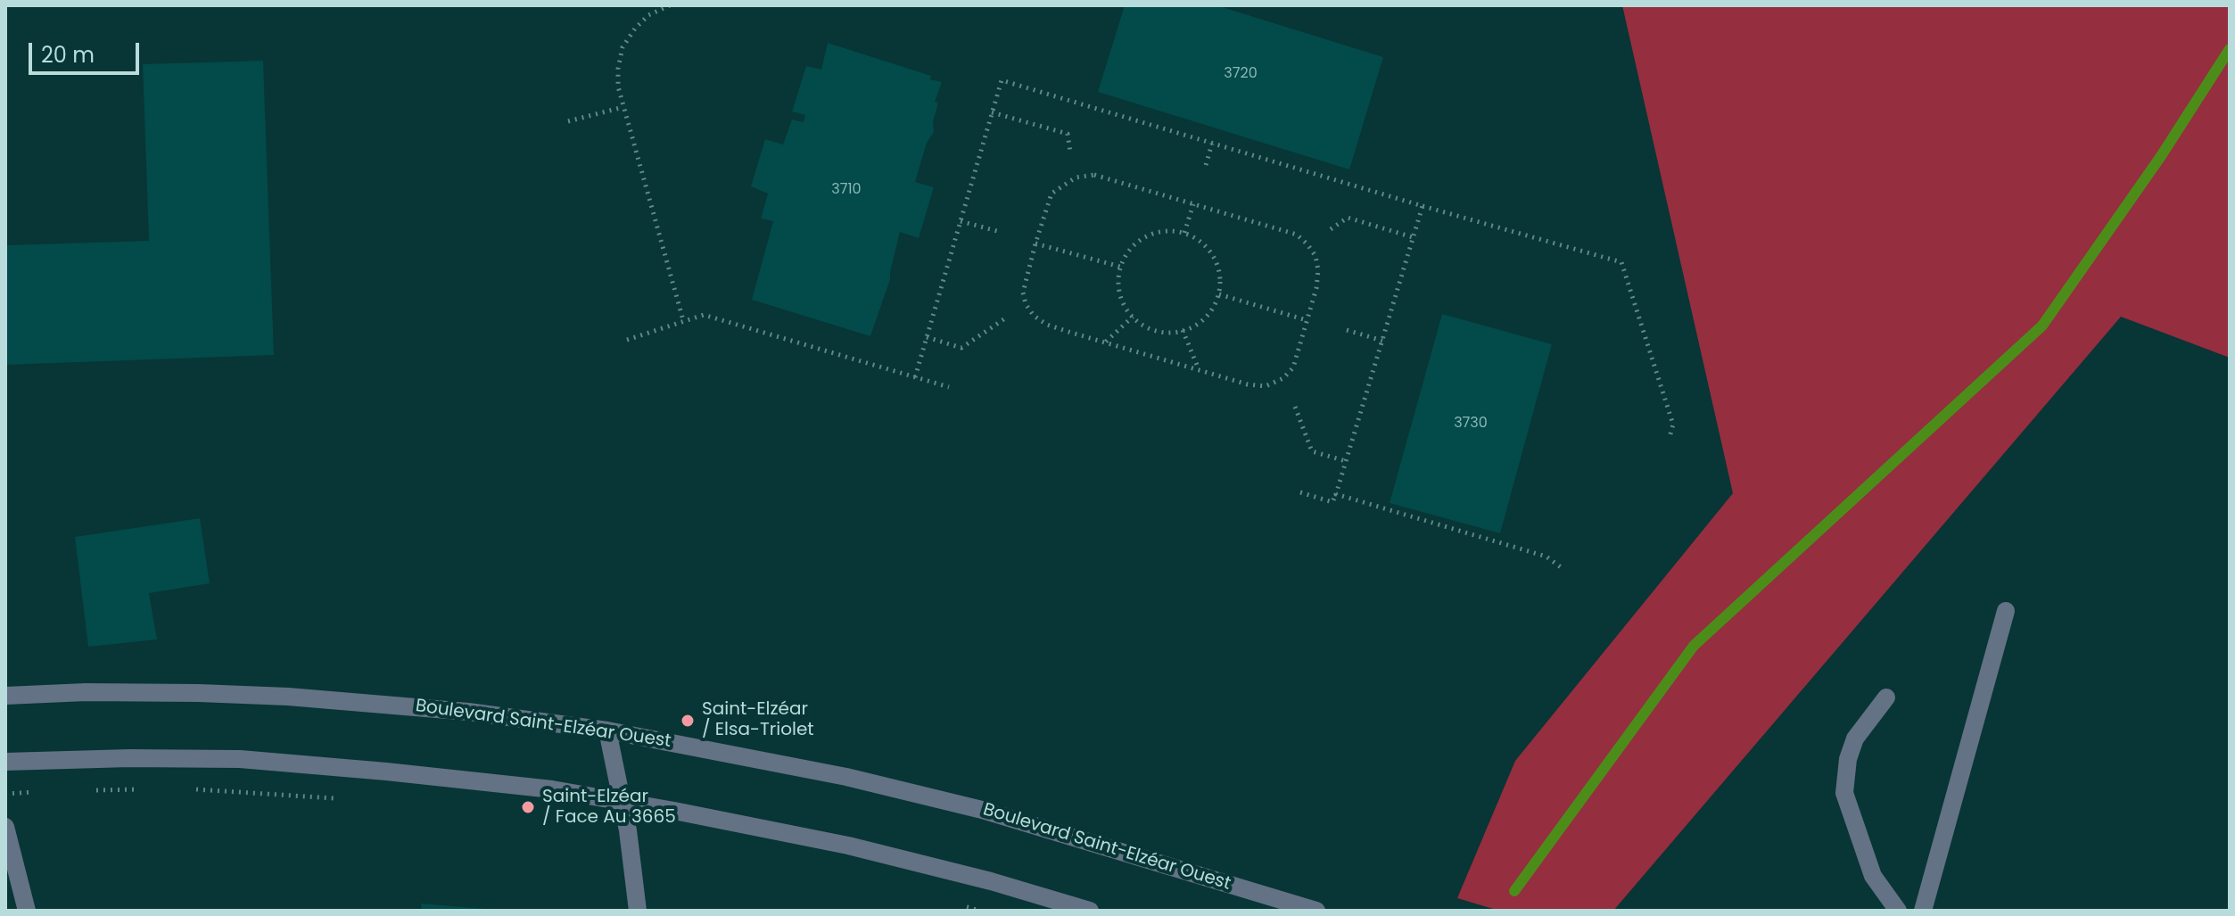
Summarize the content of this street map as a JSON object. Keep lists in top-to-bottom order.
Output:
{
  "streets": {
    "street": ["Boulevard Saint-Elzéar Ouest"]
  },
  "places": ["Saint-Elzéar / Elsa-Triolet", "Saint-Elzéar / Face Au 3665"],
  "house_numbers": ["3720", "3710", "3730"],
  "scale_bar": "20 m"
}
